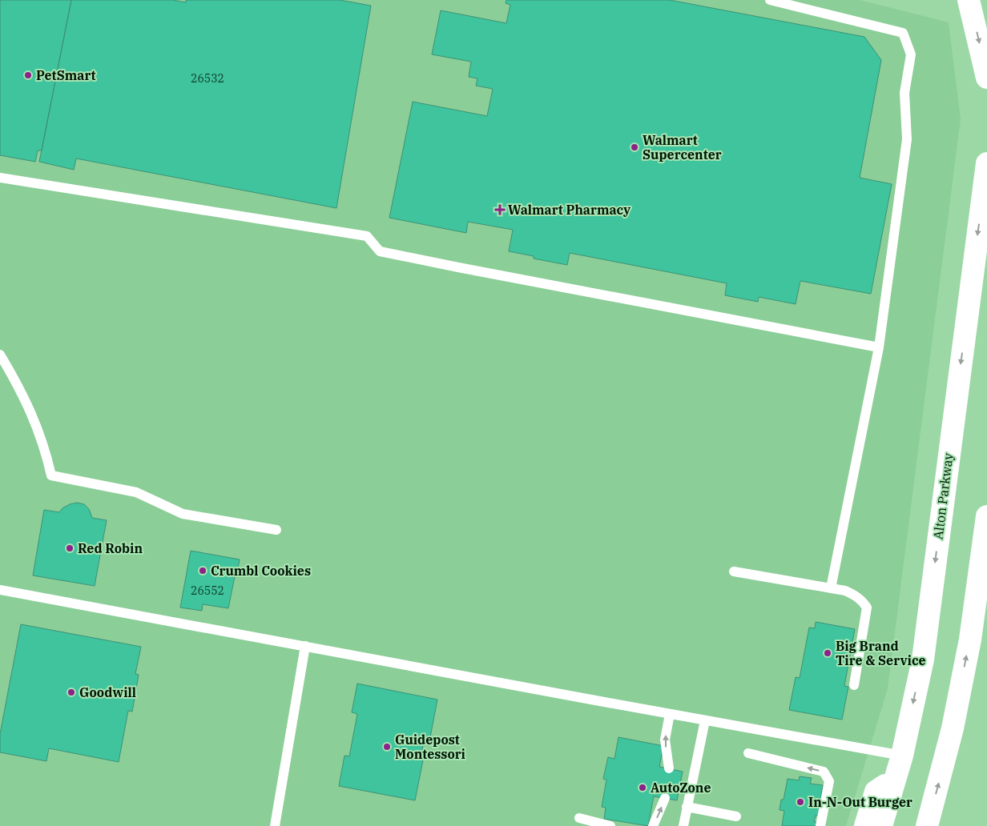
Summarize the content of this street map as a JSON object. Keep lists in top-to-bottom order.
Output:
{
  "streets": {
    "main road": ["Alton Parkway"]
  },
  "places": {
    "other": [
      "PetSmart",
      "Walmart Supercenter",
      "Red Robin",
      "Crumbl Cookies",
      "Big Brand Tire & Service",
      "Goodwill",
      "Guidepost Montessori",
      "AutoZone",
      "In-N-Out Burger"
    ],
    "health": ["Walmart Pharmacy"]
  },
  "house_numbers": ["26532", "26552"]
}
